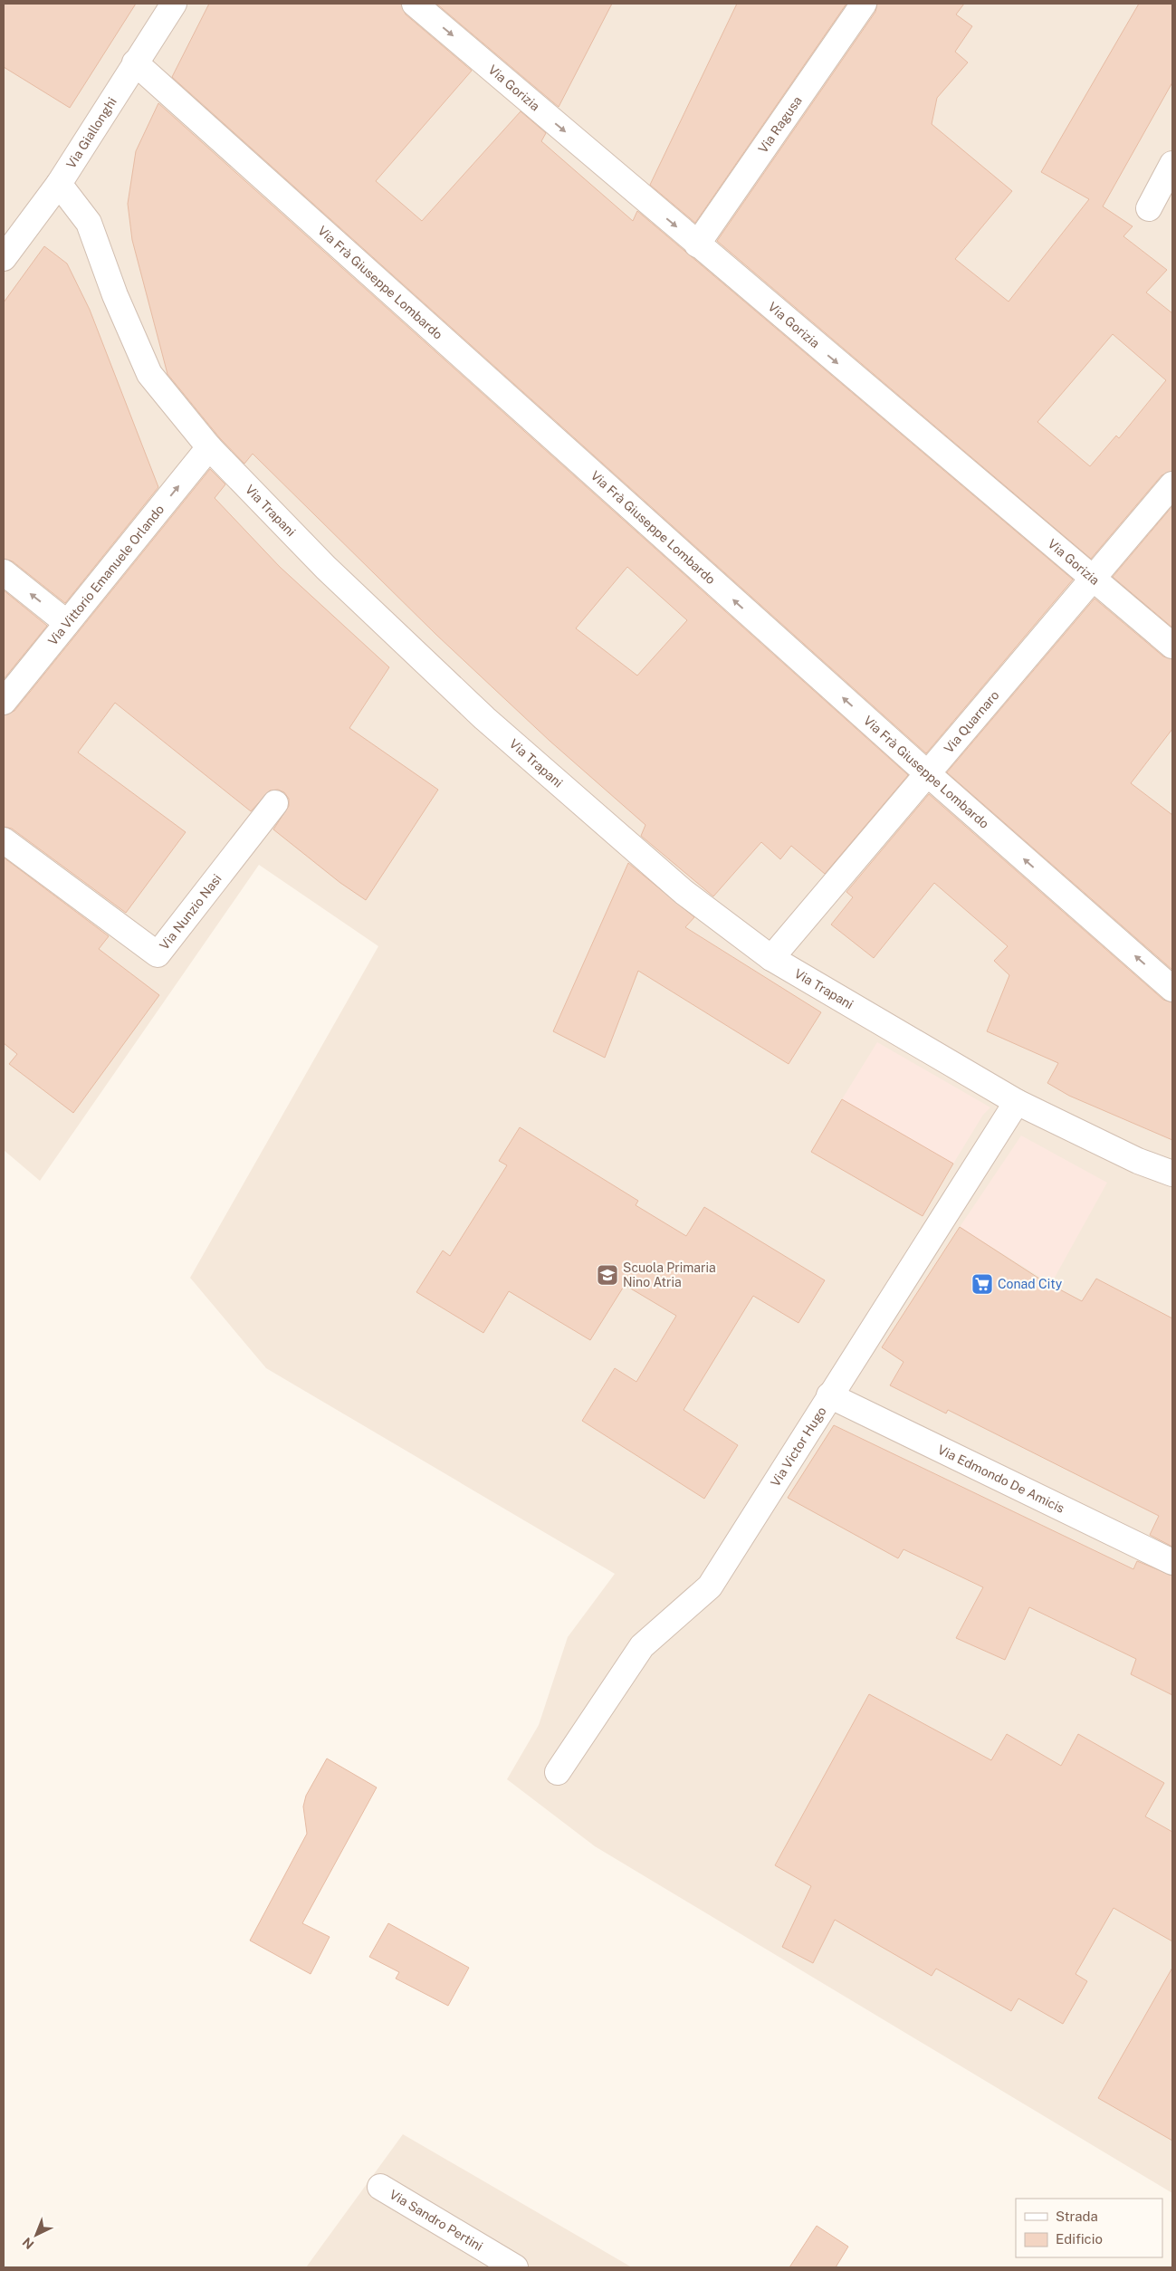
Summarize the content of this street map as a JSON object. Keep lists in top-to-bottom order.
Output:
{
  "streets": {
    "street": [
      "Via Gorizia",
      "Via Ragusa",
      "Via Giallonghi",
      "Via Frà Giuseppe Lombardo",
      "Via Trapani",
      "Via Vittorio Emanuele Orlando",
      "Via Quarnaro",
      "Via Nunzio Nasi",
      "Via Victor Hugo",
      "Via Edmondo De Amicis",
      "Via Sandro Pertini"
    ]
  },
  "crossings": [
    ["Via Gorizia", "Via Ragusa"],
    ["Via Gorizia", "Via Quarnaro"],
    ["Via Giallonghi", "Via Frà Giuseppe Lombardo"],
    ["Via Giallonghi", "Via Trapani"],
    ["Via Frà Giuseppe Lombardo", "Via Quarnaro"],
    ["Via Trapani", "Via Vittorio Emanuele Orlando"],
    ["Via Trapani", "Via Quarnaro"],
    ["Via Trapani", "Via Victor Hugo"],
    ["Via Victor Hugo", "Via Edmondo De Amicis"]
  ],
  "one_way": ["Via Gorizia", "Via Frà Giuseppe Lombardo", "Via Vittorio Emanuele Orlando"],
  "places": {
    "school or university": ["Scuola Primaria Nino Atria"],
    "supermarket": ["Conad City"]
  },
  "legend": ["Strada", "Edificio"],
  "north": "bottom left"
}
